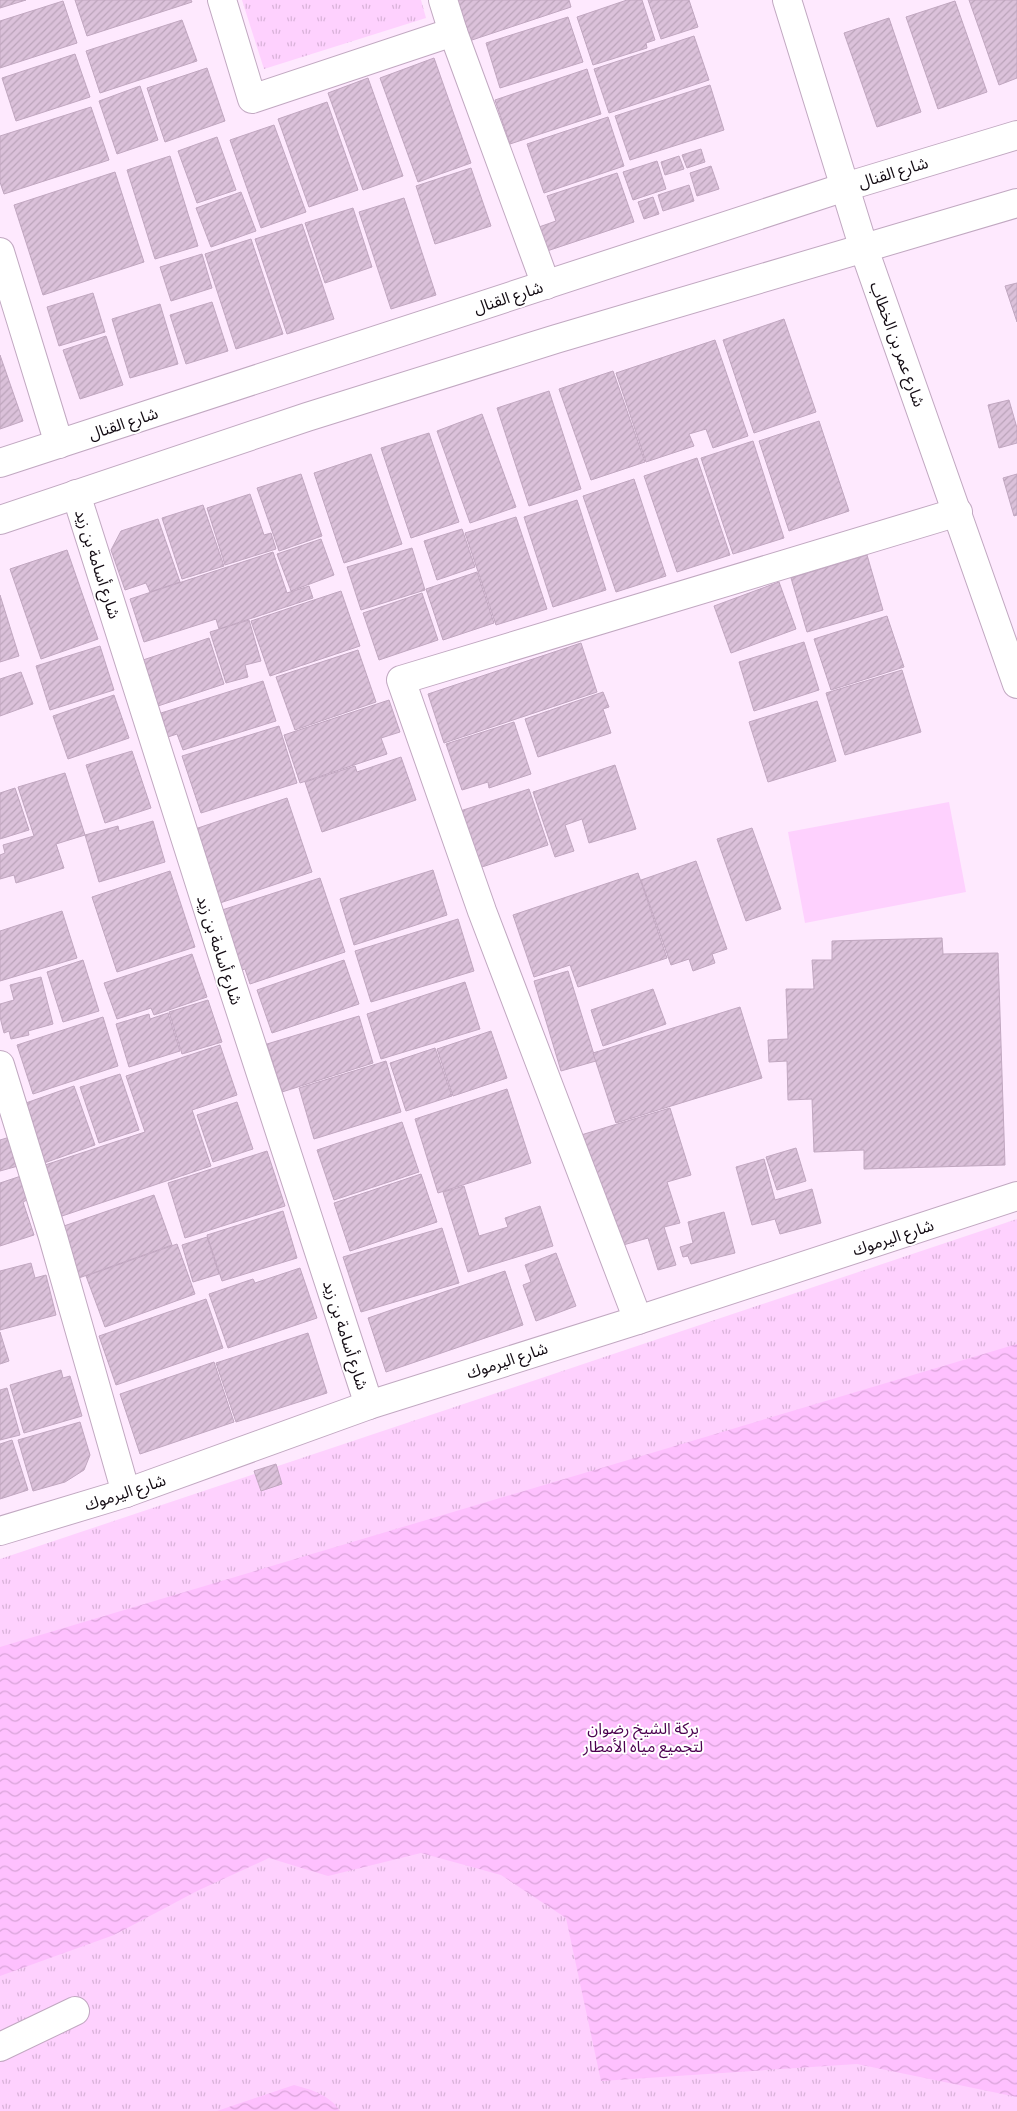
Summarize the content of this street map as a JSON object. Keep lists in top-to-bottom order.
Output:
{
  "streets": {
    "street": [
      "شارع القنال",
      "شارع عمر بن الخطاب",
      "شارع أسامة بن زيد",
      "شارع اليرموك"
    ]
  },
  "crossings": [
    ["شارع القنال", "شارع عمر بن الخطاب"],
    ["شارع أسامة بن زيد", "شارع اليرموك"]
  ],
  "parks": ["بركة الشيخ رضوان لتجميع مياه الأمطار"]
}
